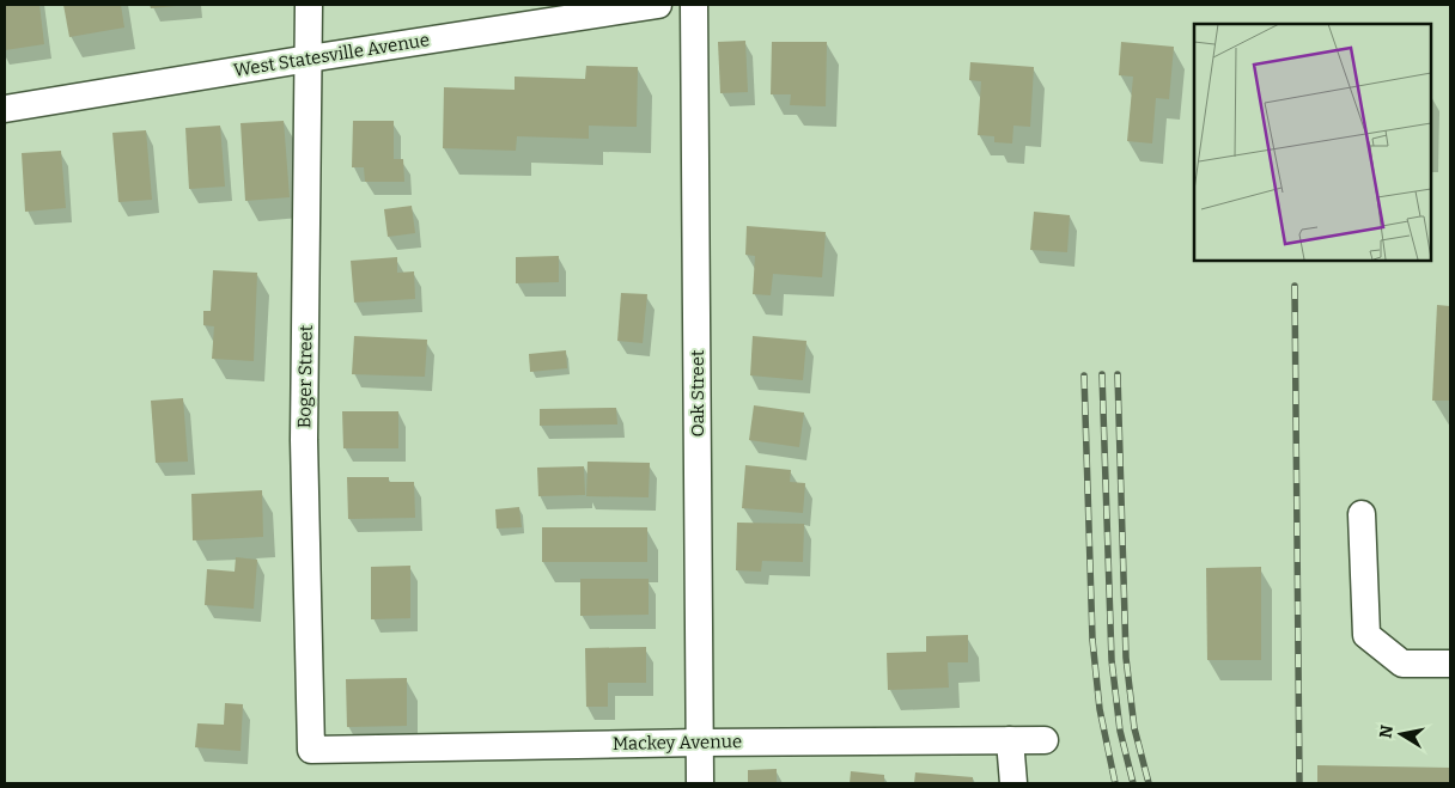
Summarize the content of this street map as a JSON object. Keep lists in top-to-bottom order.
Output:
{
  "streets": {
    "street": [
      "West Statesville Avenue",
      "Boger Street",
      "Oak Street",
      "Mackey Avenue"
    ]
  },
  "crossings": [
    ["West Statesville Avenue", "Boger Street"],
    ["Boger Street", "Mackey Avenue"],
    ["Oak Street", "Mackey Avenue"]
  ],
  "north": "left"
}
